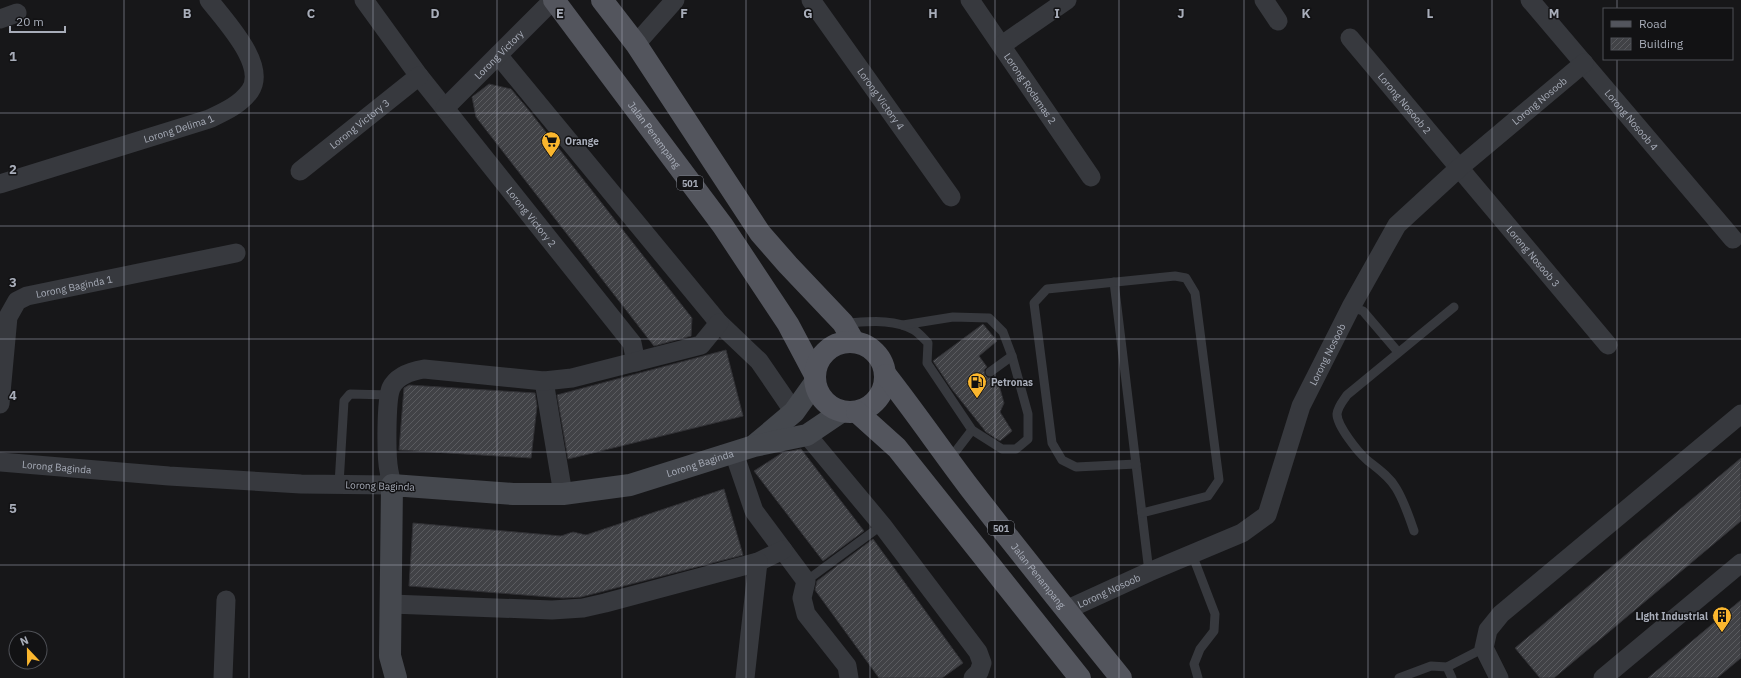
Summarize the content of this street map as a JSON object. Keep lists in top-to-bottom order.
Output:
{
  "streets": {
    "main road": ["Jalan Penampang", "501"],
    "street": [
      "Lorong Victory",
      "Lorong Rodamas 2",
      "Lorong Victory 4",
      "Lorong Nosoob",
      "Lorong Nosoob 2",
      "Lorong Nosoob 4",
      "Lorong Victory 3",
      "Lorong Delima 1",
      "Lorong Victory 2",
      "Lorong Nosoob 3",
      "Lorong Baginda 1",
      "Lorong Baginda"
    ]
  },
  "crossings": [
    ["Lorong Victory", "Jalan Penampang"],
    ["Lorong Victory", "Lorong Victory 2"],
    ["Lorong Nosoob", "Lorong Nosoob 2"],
    ["Lorong Nosoob", "Lorong Nosoob 4"],
    ["Lorong Nosoob", "Jalan Penampang"],
    ["Lorong Nosoob", "Lorong Nosoob 3"],
    ["Lorong Nosoob 2", "Lorong Nosoob 3"],
    ["Lorong Victory 3", "Lorong Victory 2"],
    ["Jalan Penampang", "Lorong Baginda"]
  ],
  "places": {
    "supermarket": ["Orange"],
    "fuel station": ["Petronas"],
    "building": ["Light Industrial"]
  },
  "legend": ["Road", "Building"],
  "scale_bar": "20 m",
  "north": "top",
  "grid": {
    "columns": [
      "B",
      "C",
      "D",
      "E",
      "F",
      "G",
      "H",
      "I",
      "J",
      "K",
      "L",
      "M"
    ],
    "rows": [
      "1",
      "2",
      "3",
      "4",
      "5"
    ]
  }
}
